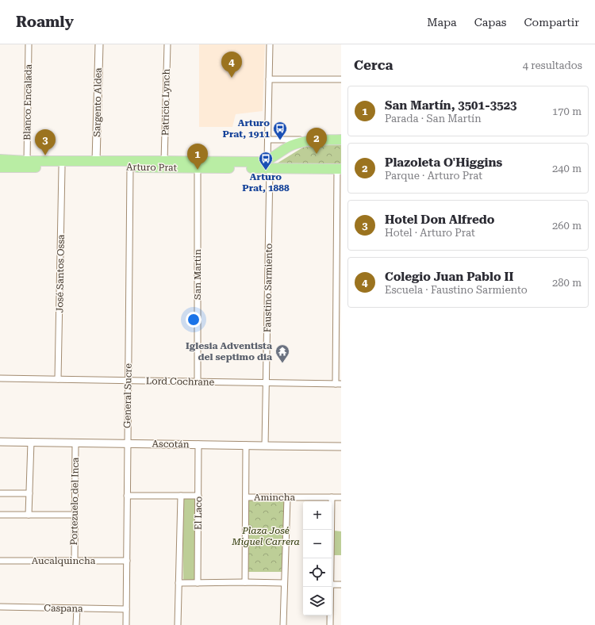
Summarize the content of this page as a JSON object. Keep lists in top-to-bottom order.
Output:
{
  "streets": {
    "main road": ["Arturo Prat"],
    "street": [
      "Blanco Encalada",
      "Sargento Aldea",
      "Patricio Lynch",
      "José Santos Ossa",
      "San Martín",
      "Faustino Sarmiento",
      "Lord Cochrane",
      "General Sucre",
      "Ascotán",
      "Amincha",
      "Portezuelo del Inca",
      "El Laco",
      "Aucalquincha",
      "Caspana"
    ]
  },
  "crossings": [
    ["Blanco Encalada", "Arturo Prat"],
    ["Sargento Aldea", "Arturo Prat"],
    ["Patricio Lynch", "Arturo Prat"],
    ["Arturo Prat", "José Santos Ossa"],
    ["Arturo Prat", "San Martín"],
    ["Arturo Prat", "Faustino Sarmiento"],
    ["Arturo Prat", "General Sucre"],
    ["José Santos Ossa", "Lord Cochrane"],
    ["San Martín", "Lord Cochrane"],
    ["Faustino Sarmiento", "Lord Cochrane"],
    ["Faustino Sarmiento", "Ascotán"],
    ["Lord Cochrane", "General Sucre"],
    ["General Sucre", "Ascotán"],
    ["General Sucre", "Aucalquincha"],
    ["General Sucre", "Caspana"],
    ["Ascotán", "Portezuelo del Inca"],
    ["Ascotán", "El Laco"],
    ["Portezuelo del Inca", "Aucalquincha"]
  ],
  "parks": ["Plaza José Miguel Carrera"],
  "places": {
    "bus stop": ["Arturo Prat, 1911", "Arturo Prat, 1888"],
    "temple": ["Iglesia Adventista del septimo dia"]
  },
  "page": {
    "header": "Roamly",
    "nav": ["Mapa", "Capas", "Compartir"],
    "heading": ["Cerca", "4 resultados"],
    "pins": [
      "4",
      "2",
      "3",
      "1"
    ],
    "list": [
      {
        "mark": "1",
        "name": "San Martín, 3501-3523",
        "note": "Parada · San Martín",
        "value": "170 m"
      },
      {
        "mark": "2",
        "name": "Plazoleta O'Higgins",
        "note": "Parque · Arturo Prat",
        "value": "240 m"
      },
      {
        "mark": "3",
        "name": "Hotel Don Alfredo",
        "note": "Hotel · Arturo Prat",
        "value": "260 m"
      },
      {
        "mark": "4",
        "name": "Colegio Juan Pablo II",
        "note": "Escuela · Faustino Sarmiento",
        "value": "280 m"
      }
    ],
    "map_buttons": ["+", "−"]
  }
}
